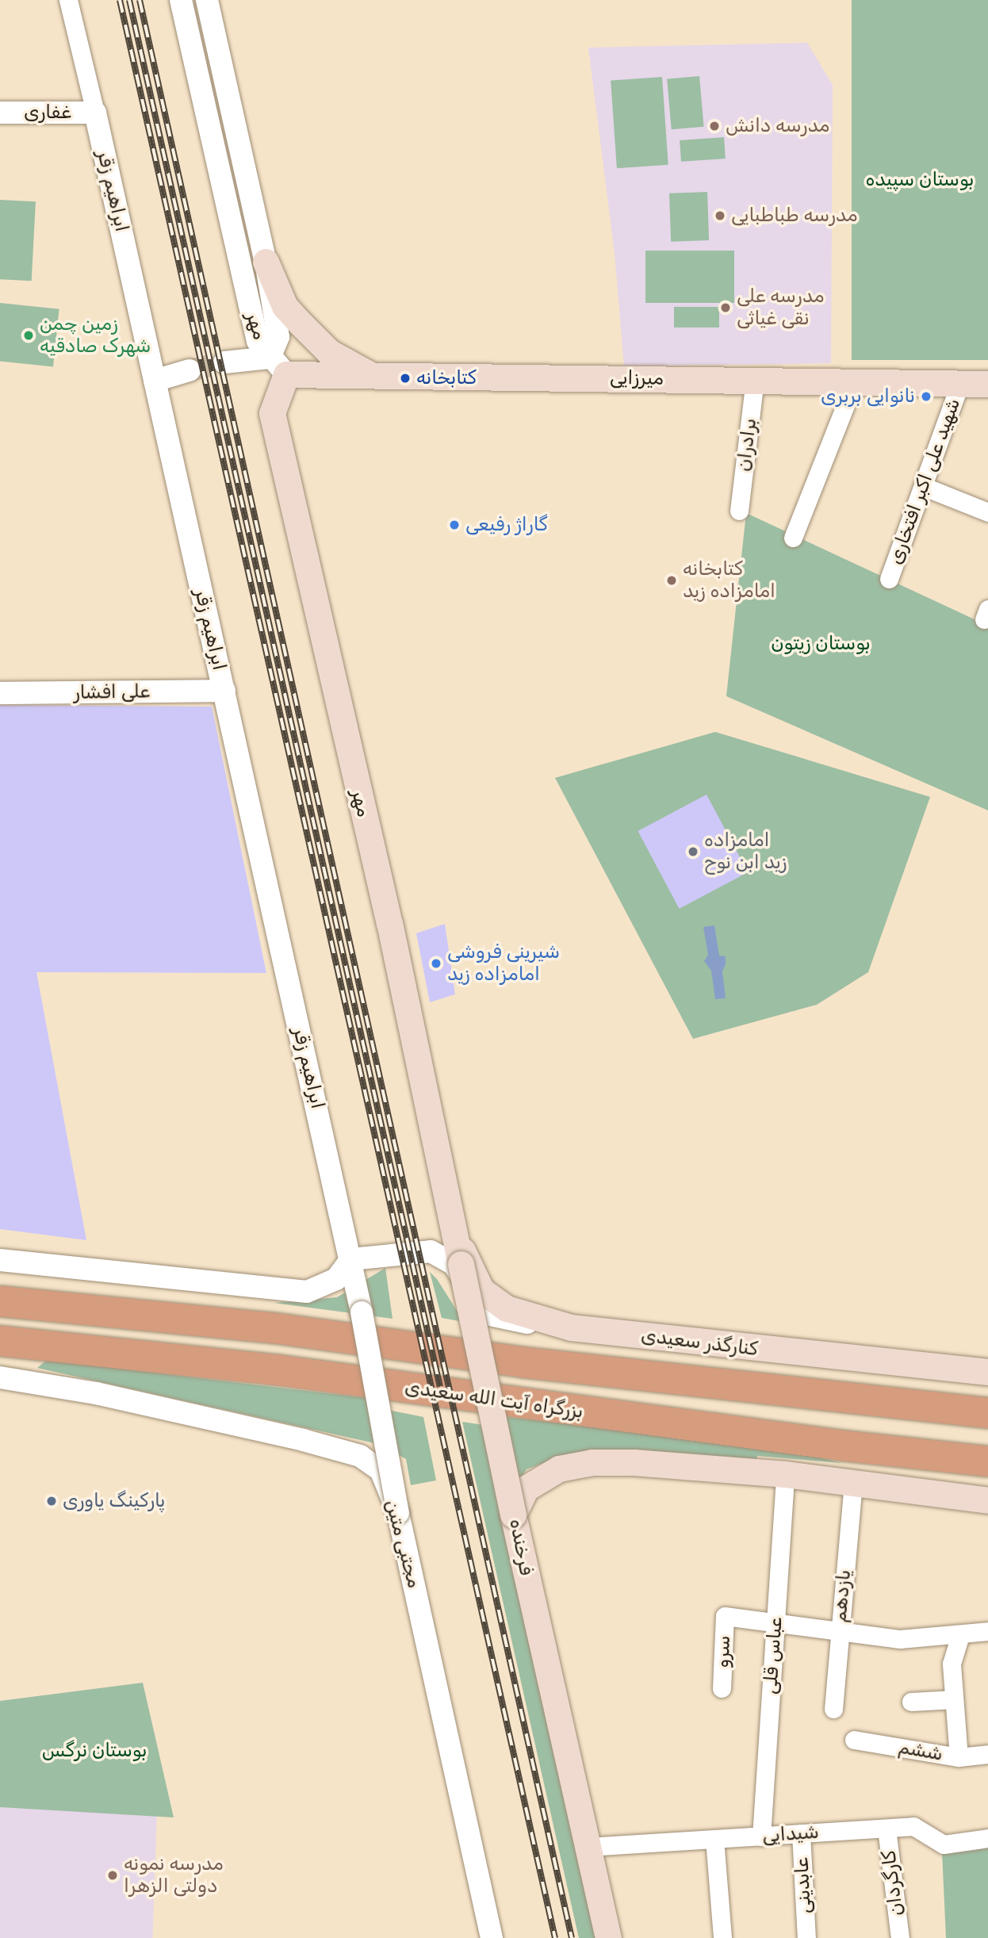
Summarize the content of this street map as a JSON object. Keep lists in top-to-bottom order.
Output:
{
  "streets": {
    "highway": ["بزرگراه آیت الله سعیدی"],
    "main road": [
      "مهر",
      "میرزایی",
      "کنارگذر سعیدی",
      "فرخنده"
    ],
    "street": [
      "غفاری",
      "ابراهیم زقر",
      "برادران",
      "شهید علی اکبر افتخاری",
      "علی افشار",
      "مجتبی متین",
      "یازدهم",
      "سرو",
      "عباس قلی",
      "ششم",
      "شیدایی",
      "کارگردان",
      "عابدینی"
    ]
  },
  "crossings": [
    ["غفاری", "ابراهیم زقر"],
    ["ابراهیم زقر", "علی افشار"],
    ["ابراهیم زقر", "مجتبی متین"],
    ["مهر", "میرزایی"],
    ["مهر", "کنارگذر سعیدی"],
    ["میرزایی", "برادران"],
    ["میرزایی", "شهید علی اکبر افتخاری"],
    ["فرخنده", "یازدهم"],
    ["فرخنده", "عباس قلی"],
    ["فرخنده", "شیدایی"],
    ["سرو", "عباس قلی"],
    ["عباس قلی", "شیدایی"],
    ["شیدایی", "کارگردان"],
    ["شیدایی", "عابدینی"]
  ],
  "parks": ["بوستان سپیده", "بوستان زیتون", "بوستان نرگس"],
  "places": [
    "مدرسه دانش",
    "مدرسه طباطبایی",
    "مدرسه علی نقی غیاثی",
    "زمین چمن شهرک صادقیه",
    "کتابخانه",
    "نانوایی بربری",
    "گاراژ رفیعی",
    "کتابخانه امامزاده زید",
    "امامزاده زید ابن نوح",
    "شیرینی فروشی امامزاده زید",
    "پارکینگ یاوری",
    "مدرسه نمونه دولتی الزهرا"
  ]
}
